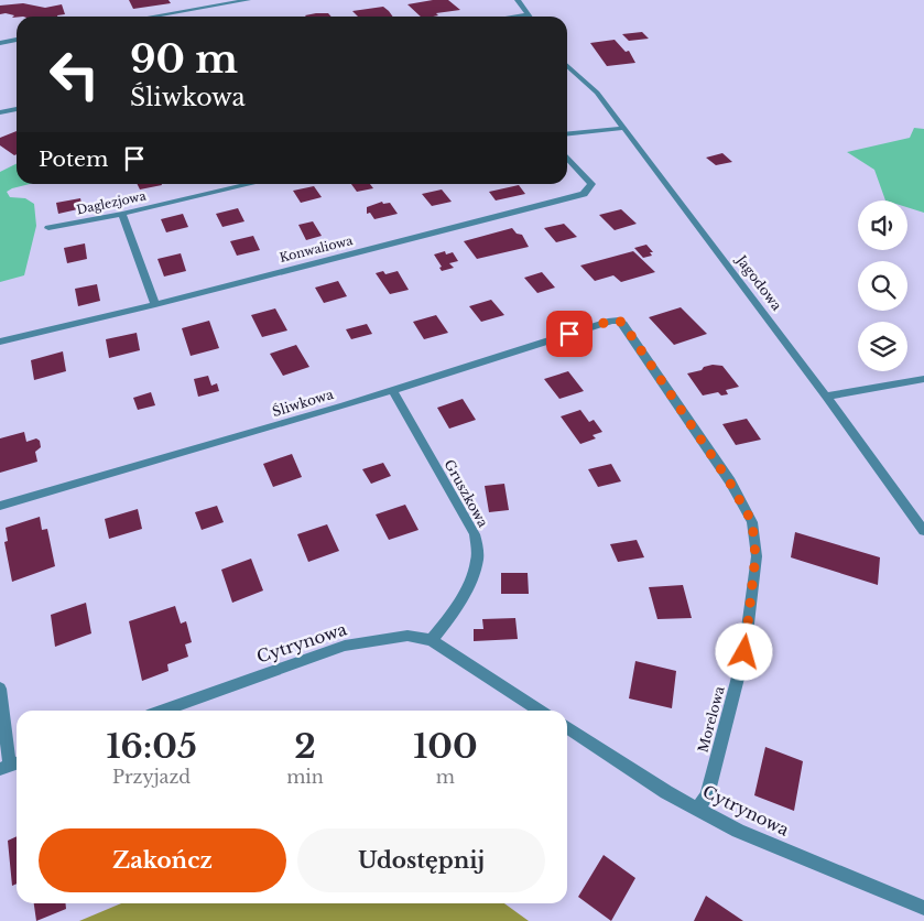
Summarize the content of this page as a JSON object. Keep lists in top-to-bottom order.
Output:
{
  "streets": {
    "street": [
      "Daglezjowa",
      "Konwaliowa",
      "Jagodowa",
      "Śliwkowa",
      "Gruszkowa",
      "Cytrynowa",
      "Morelowa"
    ]
  },
  "crossings": [
    ["Śliwkowa", "Gruszkowa"],
    ["Śliwkowa", "Morelowa"],
    ["Gruszkowa", "Cytrynowa"],
    ["Cytrynowa", "Morelowa"]
  ],
  "page": {
    "turn": ["90 m", "Śliwkowa"],
    "then": "Potem",
    "eta": [
      "16:05",
      "Przyjazd",
      "2",
      "min",
      "100",
      "m"
    ],
    "buttons": ["Zakończ", "Udostępnij"]
  }
}
